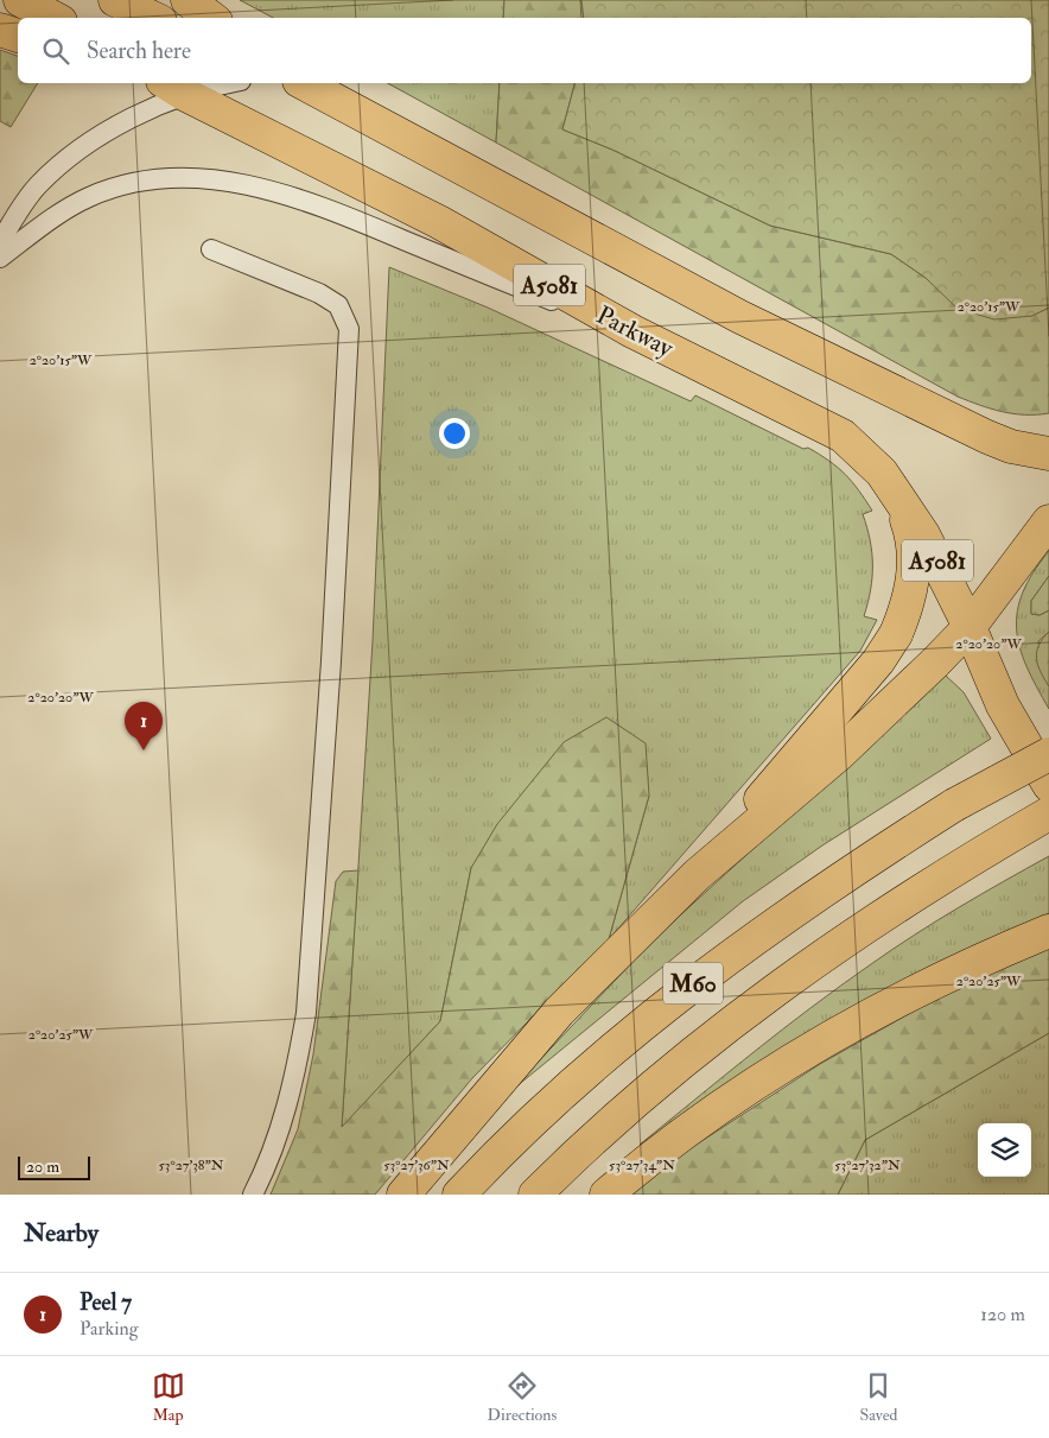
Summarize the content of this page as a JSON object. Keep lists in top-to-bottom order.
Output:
{
  "streets": {
    "highway": ["A5081", "Parkway", "M60"]
  },
  "crossings": [
    ["A5081", "Parkway"]
  ],
  "scale_bar": "20 m",
  "page": {
    "search": "Search here",
    "pins": "1",
    "scale": "20 m",
    "heading": "Nearby",
    "list": [
      {
        "mark": "1",
        "name": "Peel 7",
        "note": "Parking",
        "value": "120 m"
      }
    ],
    "nav": ["Map", "Directions", "Saved"]
  },
  "coordinates": [
    "2°20'15\"W",
    "2°20'20\"W",
    "2°20'25\"W",
    "53°27'38\"N",
    "53°27'36\"N",
    "53°27'34\"N",
    "53°27'32\"N"
  ]
}
